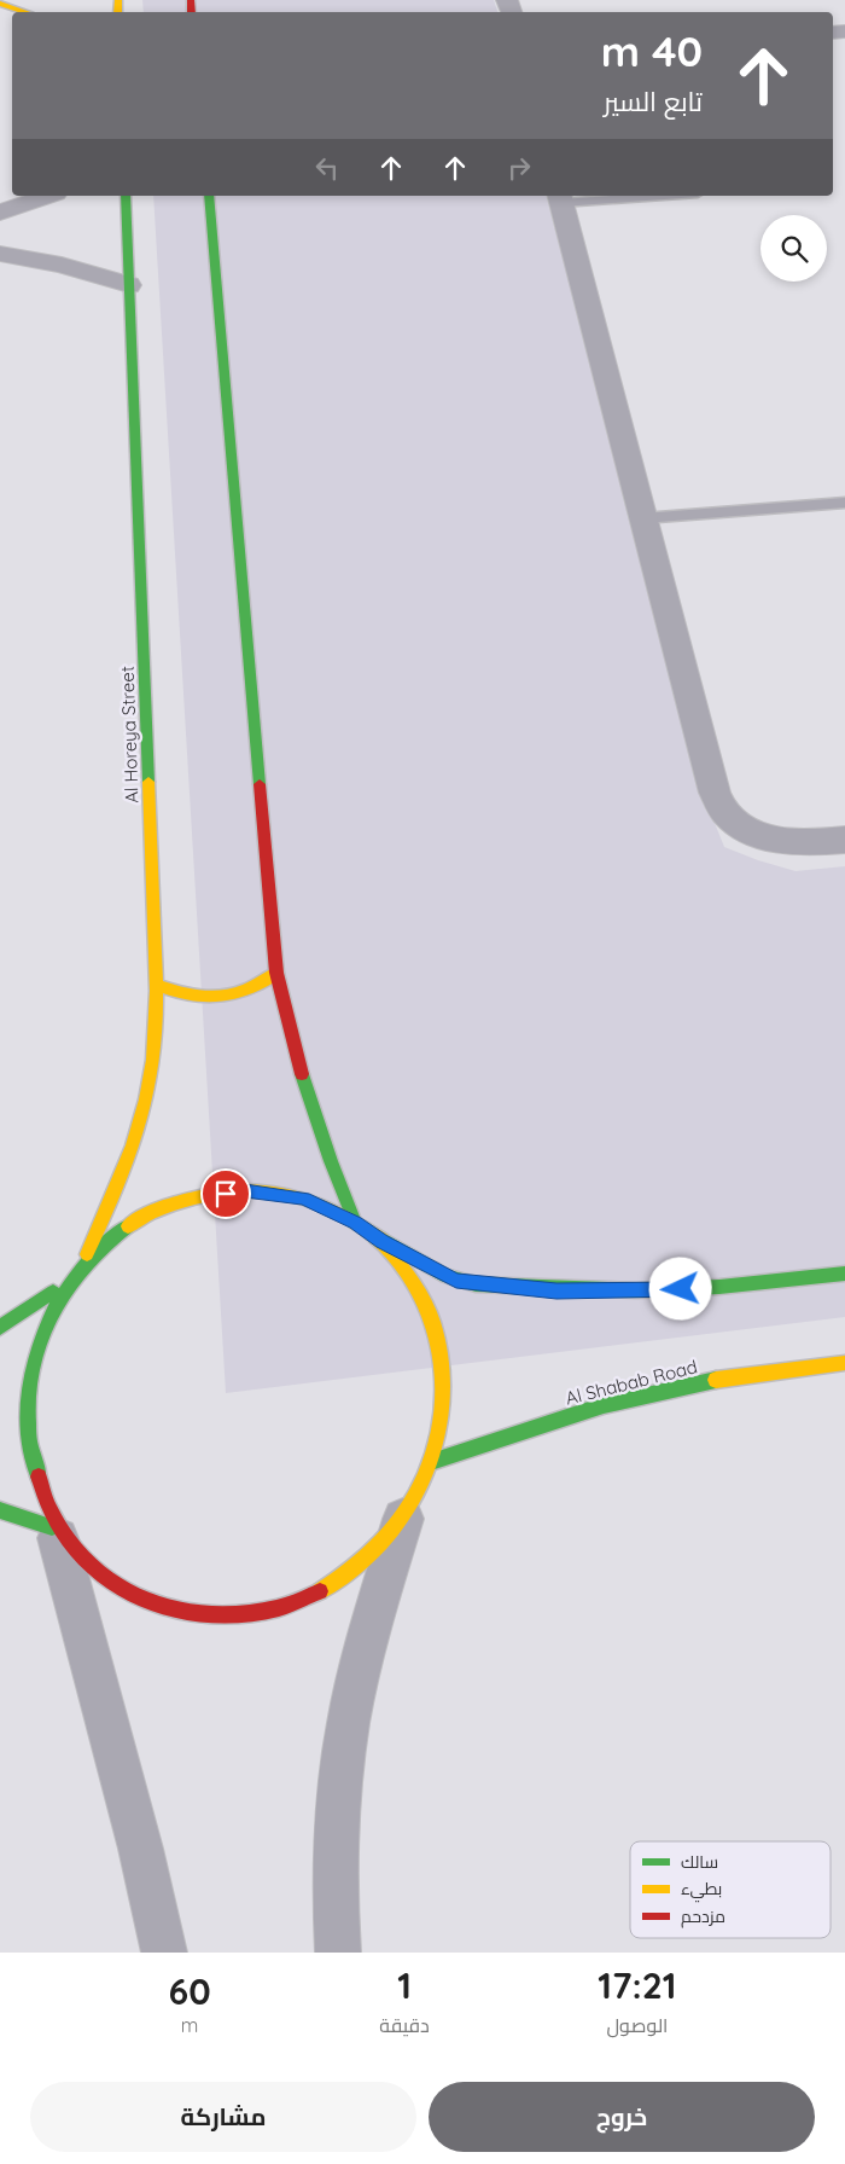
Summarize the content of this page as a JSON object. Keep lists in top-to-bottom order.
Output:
{
  "streets": {
    "street": ["Al Horeya Street", "Al Shabab Road"]
  },
  "legend": ["سالك", "بطيء", "مزدحم"],
  "page": {
    "turn": ["40 m", "تابع السير"],
    "eta": [
      "17:21",
      "الوصول",
      "1",
      "دقيقة",
      "60",
      "m"
    ],
    "buttons": ["خروج", "مشاركة"]
  }
}
